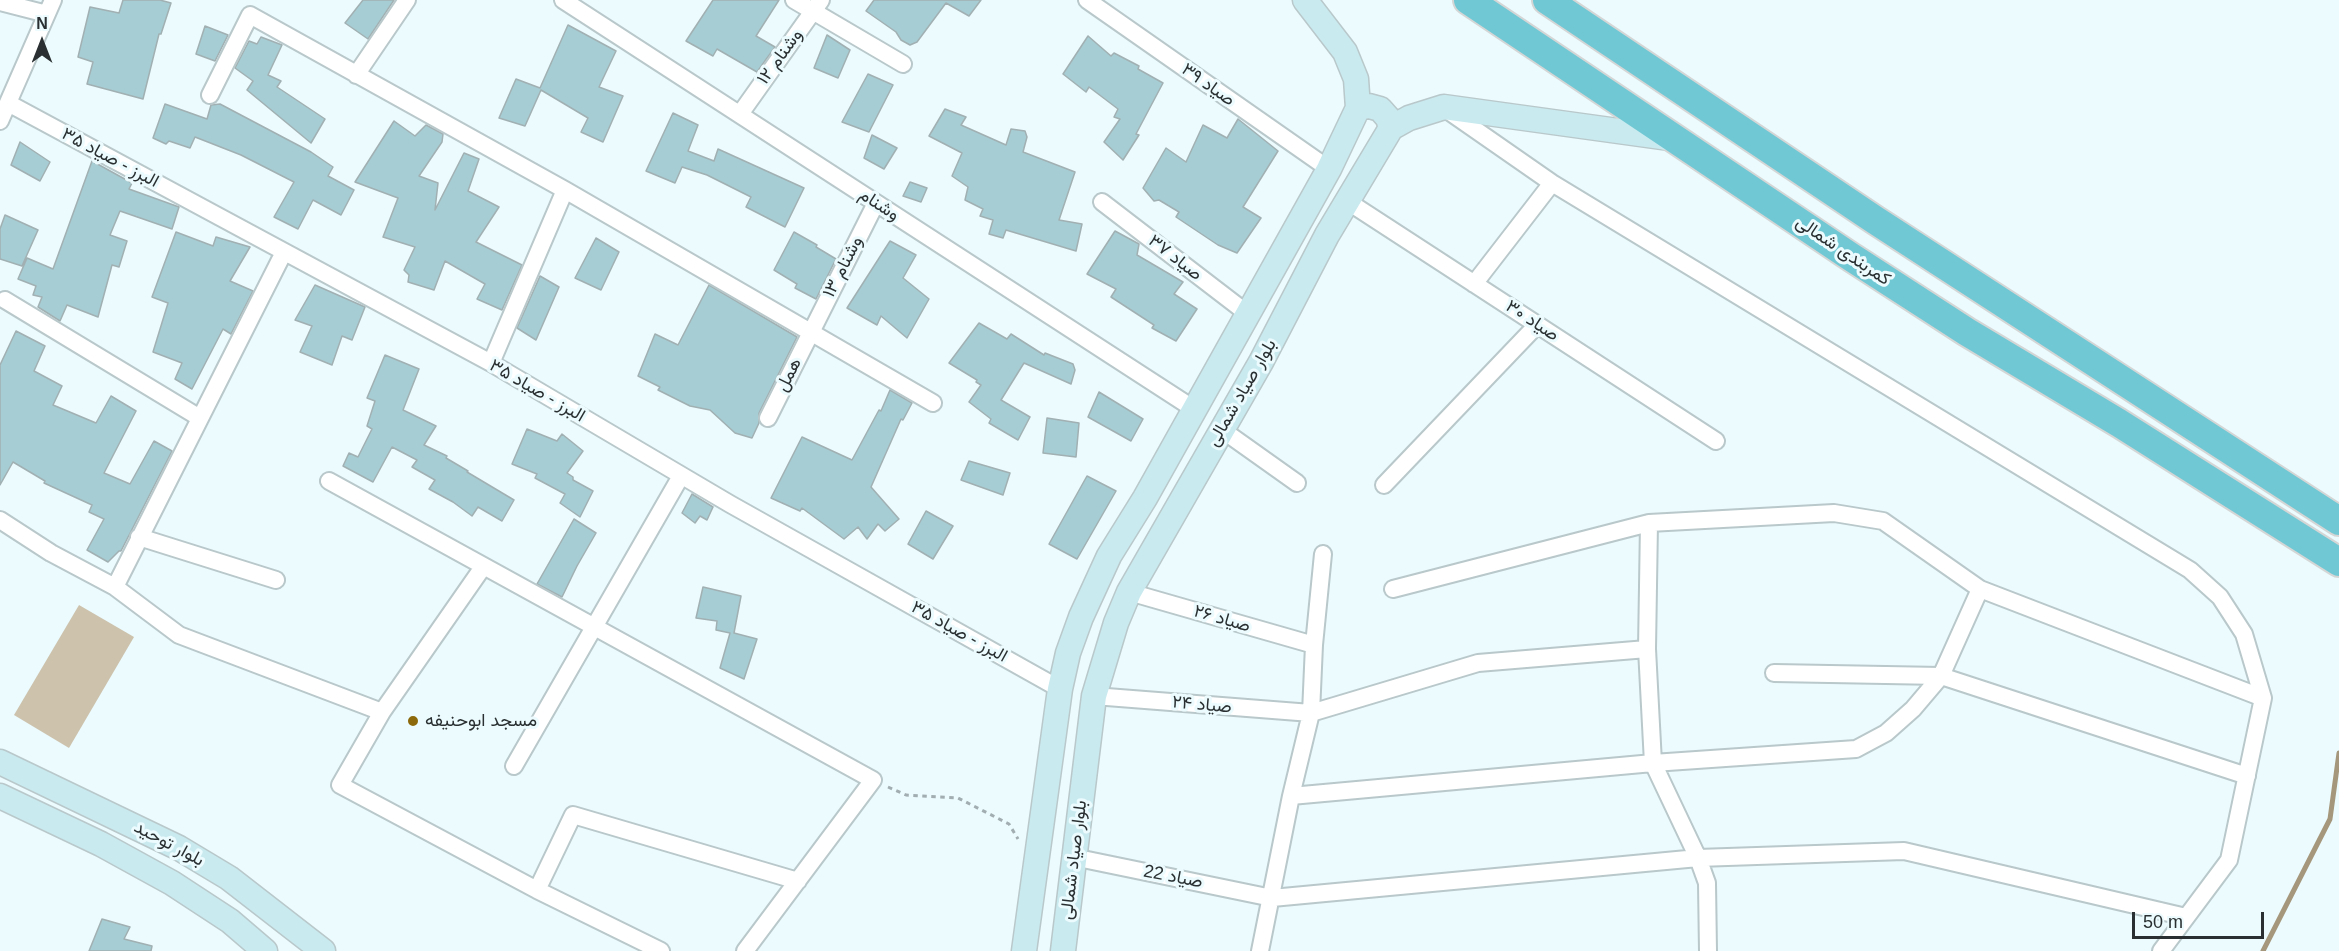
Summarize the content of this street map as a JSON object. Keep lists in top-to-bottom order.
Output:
{
  "streets": {
    "highway": ["کمربندی شمالی"],
    "main road": ["بلوار صیاد شمالی", "بلوار توحید"],
    "street": [
      "وشنام ۱۲",
      "صیاد ۳۹",
      "البرز - صیاد ۳۵",
      "وشنام",
      "صیاد ۳۷",
      "وشنام ۱۳",
      "صیاد ۳۰",
      "همل",
      "صیاد ۲۶",
      "صیاد ۲۴",
      "صیاد 22"
    ]
  },
  "crossings": [
    ["وشنام ۱۲", "وشنام"],
    ["صیاد ۳۹", "بلوار صیاد شمالی"],
    ["البرز - صیاد ۳۵", "بلوار صیاد شمالی"],
    ["وشنام", "وشنام ۱۳"],
    ["وشنام", "بلوار صیاد شمالی"],
    ["صیاد ۳۷", "بلوار صیاد شمالی"],
    ["وشنام ۱۳", "همل"],
    ["صیاد ۳۰", "بلوار صیاد شمالی"],
    ["بلوار صیاد شمالی", "صیاد ۲۶"],
    ["بلوار صیاد شمالی", "صیاد ۲۴"],
    ["بلوار صیاد شمالی", "صیاد 22"]
  ],
  "places": ["مسجد ابوحنیفه"],
  "scale_bar": "50 m",
  "north": "top"
}
